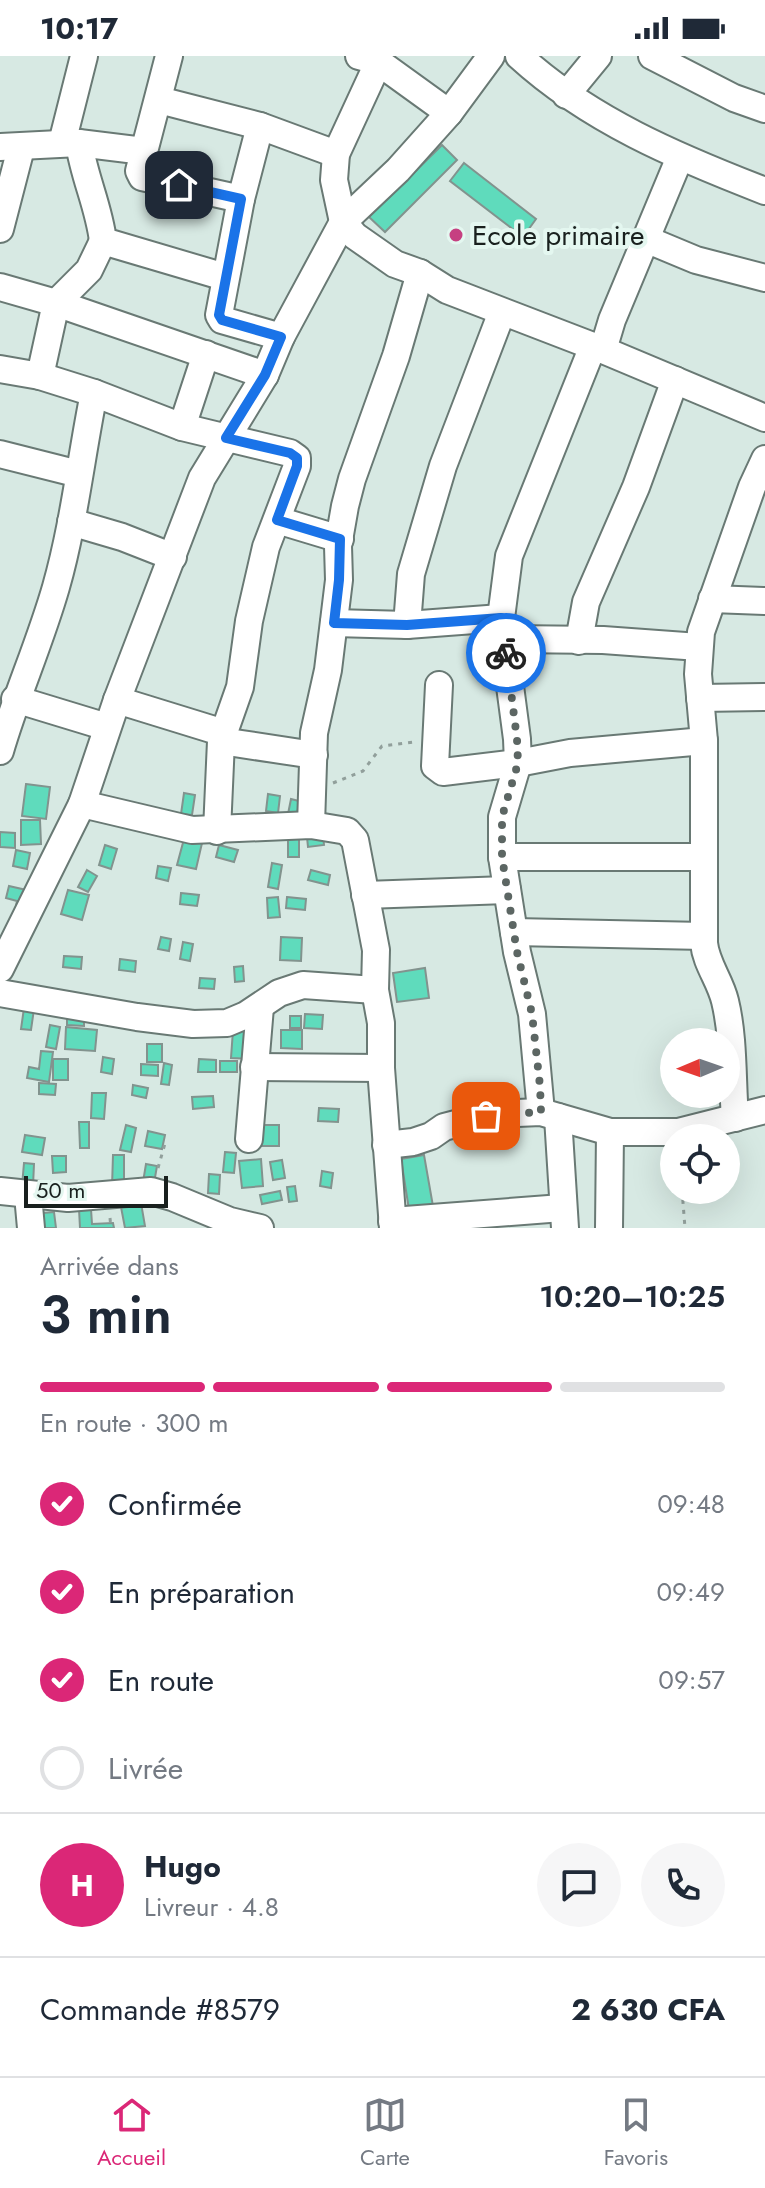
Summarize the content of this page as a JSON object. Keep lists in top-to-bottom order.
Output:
{
  "places": ["Ecole primaire"],
  "scale_bar": "50 m",
  "north": "left",
  "page": {
    "status": "10:17",
    "scale": "50 m",
    "heading": ["3 min", "Arrivée dans", "10:20–10:25"],
    "panel": [
      "Hugo",
      "Livreur · 4.8",
      "Commande #8579",
      "2 630 CFA"
    ],
    "bar": "En route · 300 m",
    "list": [
      ["Confirmée", "09:48"],
      ["En préparation", "09:49"],
      ["En route", "09:57"],
      "Livrée"
    ],
    "round": "H",
    "tabs": ["Accueil", "Carte", "Favoris"]
  }
}
